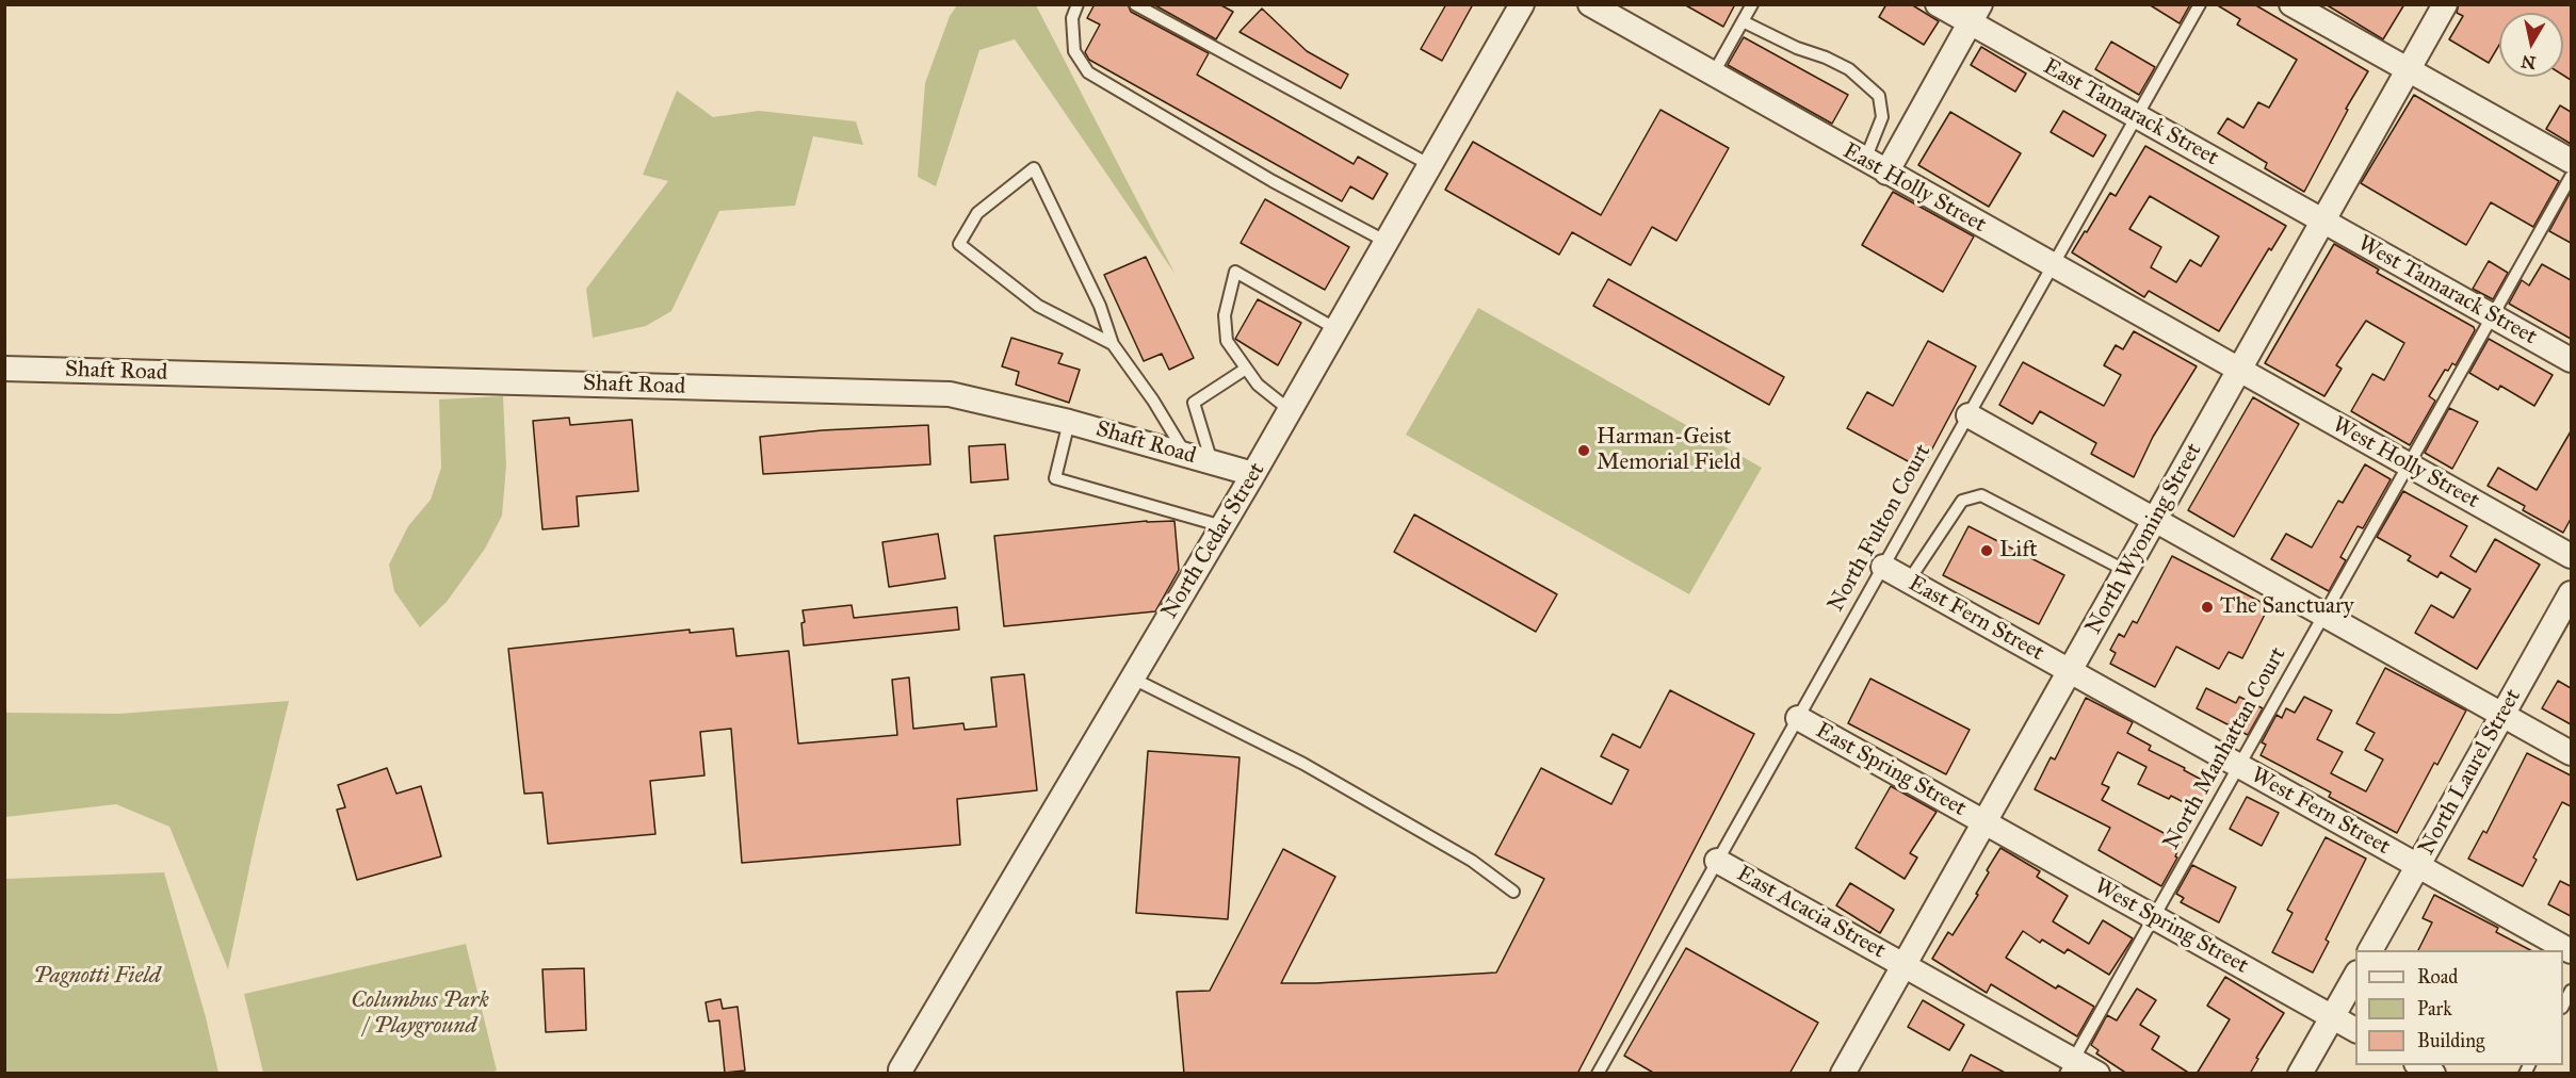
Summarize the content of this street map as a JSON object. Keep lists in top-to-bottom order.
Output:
{
  "streets": {
    "street": [
      "East Tamarack Street",
      "East Holly Street",
      "West Tamarack Street",
      "Shaft Road",
      "West Holly Street",
      "North Wyoming Street",
      "North Cedar Street",
      "East Fern Street",
      "East Spring Street",
      "North Laurel Street",
      "West Fern Street",
      "East Acacia Street",
      "West Spring Street"
    ],
    "lane": ["North Fulton Court", "North Manhattan Court"]
  },
  "crossings": [
    ["East Tamarack Street", "West Tamarack Street"],
    ["East Tamarack Street", "North Fulton Court"],
    ["East Tamarack Street", "North Wyoming Street"],
    ["East Holly Street", "West Holly Street"],
    ["East Holly Street", "North Fulton Court"],
    ["East Holly Street", "North Wyoming Street"],
    ["West Tamarack Street", "North Wyoming Street"],
    ["West Tamarack Street", "North Manhattan Court"],
    ["Shaft Road", "North Cedar Street"],
    ["West Holly Street", "North Wyoming Street"],
    ["West Holly Street", "North Manhattan Court"],
    ["North Fulton Court", "East Fern Street"],
    ["North Fulton Court", "East Spring Street"],
    ["North Fulton Court", "East Acacia Street"],
    ["North Wyoming Street", "East Fern Street"],
    ["North Wyoming Street", "East Spring Street"],
    ["North Wyoming Street", "West Fern Street"],
    ["North Wyoming Street", "East Acacia Street"],
    ["North Wyoming Street", "West Spring Street"],
    ["East Fern Street", "West Fern Street"],
    ["North Manhattan Court", "West Fern Street"],
    ["North Manhattan Court", "East Acacia Street"],
    ["North Manhattan Court", "West Spring Street"],
    ["East Spring Street", "West Spring Street"],
    ["North Laurel Street", "West Fern Street"]
  ],
  "parks": ["Pagnotti Field", "Columbus Park / Playground"],
  "places": ["Harman-Geist Memorial Field", "Lift", "The Sanctuary"],
  "legend": ["Road", "Park", "Building"],
  "north": "bottom"
}
